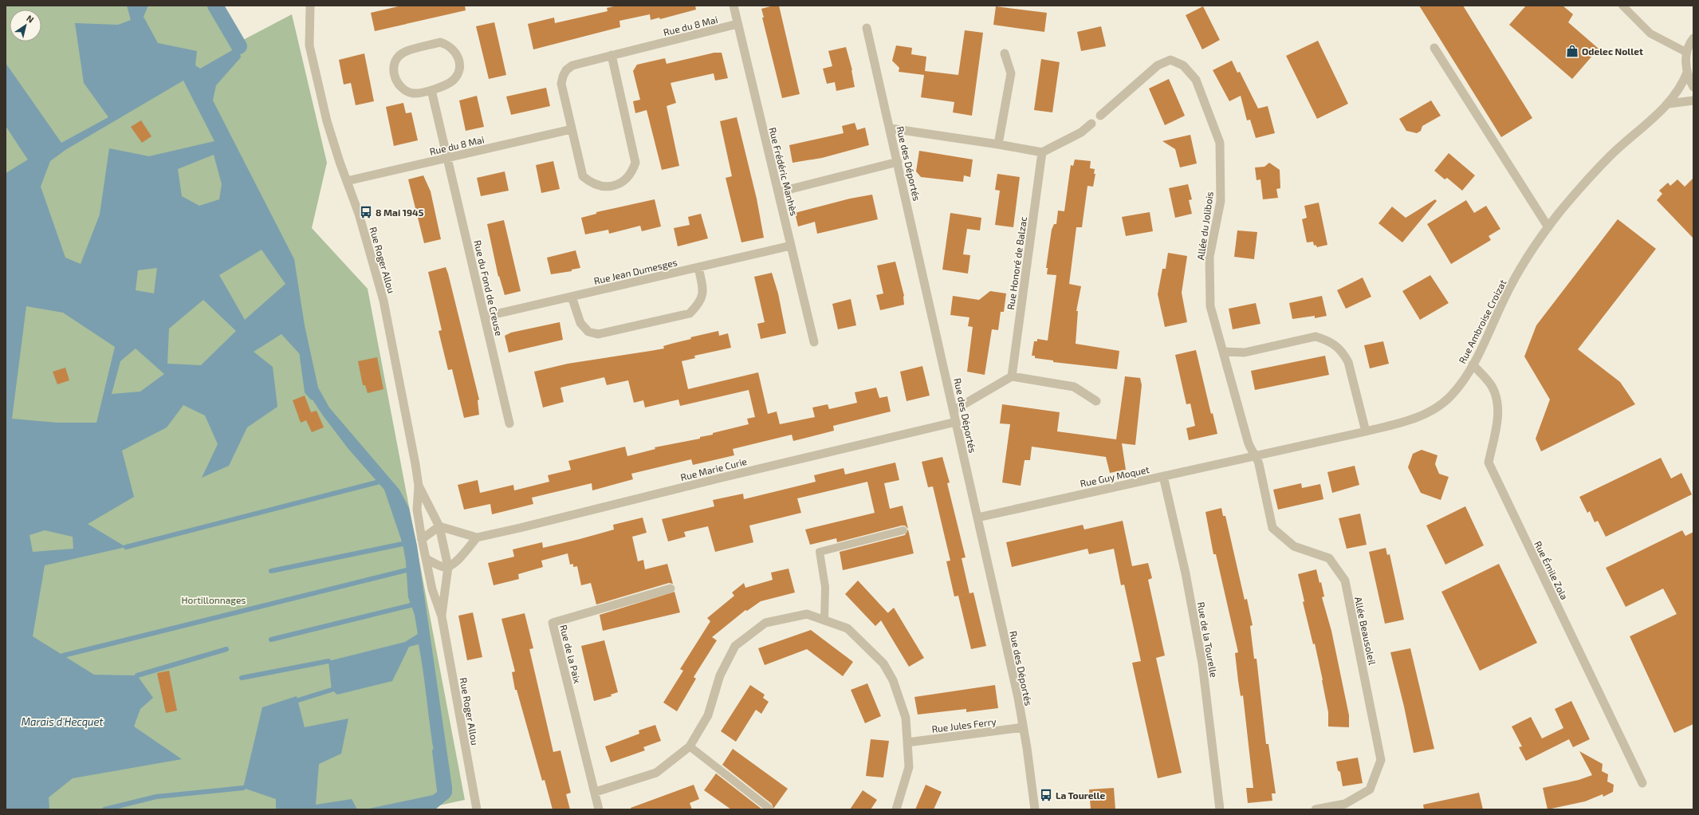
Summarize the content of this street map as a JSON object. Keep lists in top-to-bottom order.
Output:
{
  "streets": {
    "street": [
      "Rue du 8 Mai",
      "Rue des Déportés",
      "Rue Frédéric Manhès",
      "Allée du Jolibois",
      "Rue Roger Allou",
      "Rue Honoré de Balzac",
      "Rue Jean Dumesges",
      "Rue du Fond de Creuse",
      "Rue Ambroise Croizat",
      "Rue Marie Curie",
      "Rue Guy Moquet",
      "Rue Émile Zola",
      "Allée Beausoleil",
      "Rue de la Tourelle",
      "Rue de la Paix",
      "Rue Jules Ferry"
    ]
  },
  "crossings": [
    ["Rue du 8 Mai", "Rue Frédéric Manhès"],
    ["Rue du 8 Mai", "Rue Roger Allou"],
    ["Rue du 8 Mai", "Rue du Fond de Creuse"],
    ["Rue des Déportés", "Rue Marie Curie"],
    ["Rue des Déportés", "Rue Guy Moquet"],
    ["Rue des Déportés", "Rue Jules Ferry"],
    ["Rue Frédéric Manhès", "Rue Jean Dumesges"],
    ["Allée du Jolibois", "Rue Ambroise Croizat"],
    ["Allée du Jolibois", "Rue Guy Moquet"],
    ["Allée du Jolibois", "Allée Beausoleil"],
    ["Rue Jean Dumesges", "Rue du Fond de Creuse"],
    ["Rue Ambroise Croizat", "Rue Guy Moquet"],
    ["Rue Ambroise Croizat", "Rue Émile Zola"],
    ["Rue Ambroise Croizat", "Allée Beausoleil"],
    ["Rue Guy Moquet", "Allée Beausoleil"],
    ["Rue Guy Moquet", "Rue de la Tourelle"]
  ],
  "water": ["Marais d'Hecquet"],
  "parks": ["Hortillonnages"],
  "places": {
    "shop": ["Odelec Nollet"],
    "bus stop": ["8 Mai 1945", "La Tourelle"]
  },
  "north": "top right"
}
